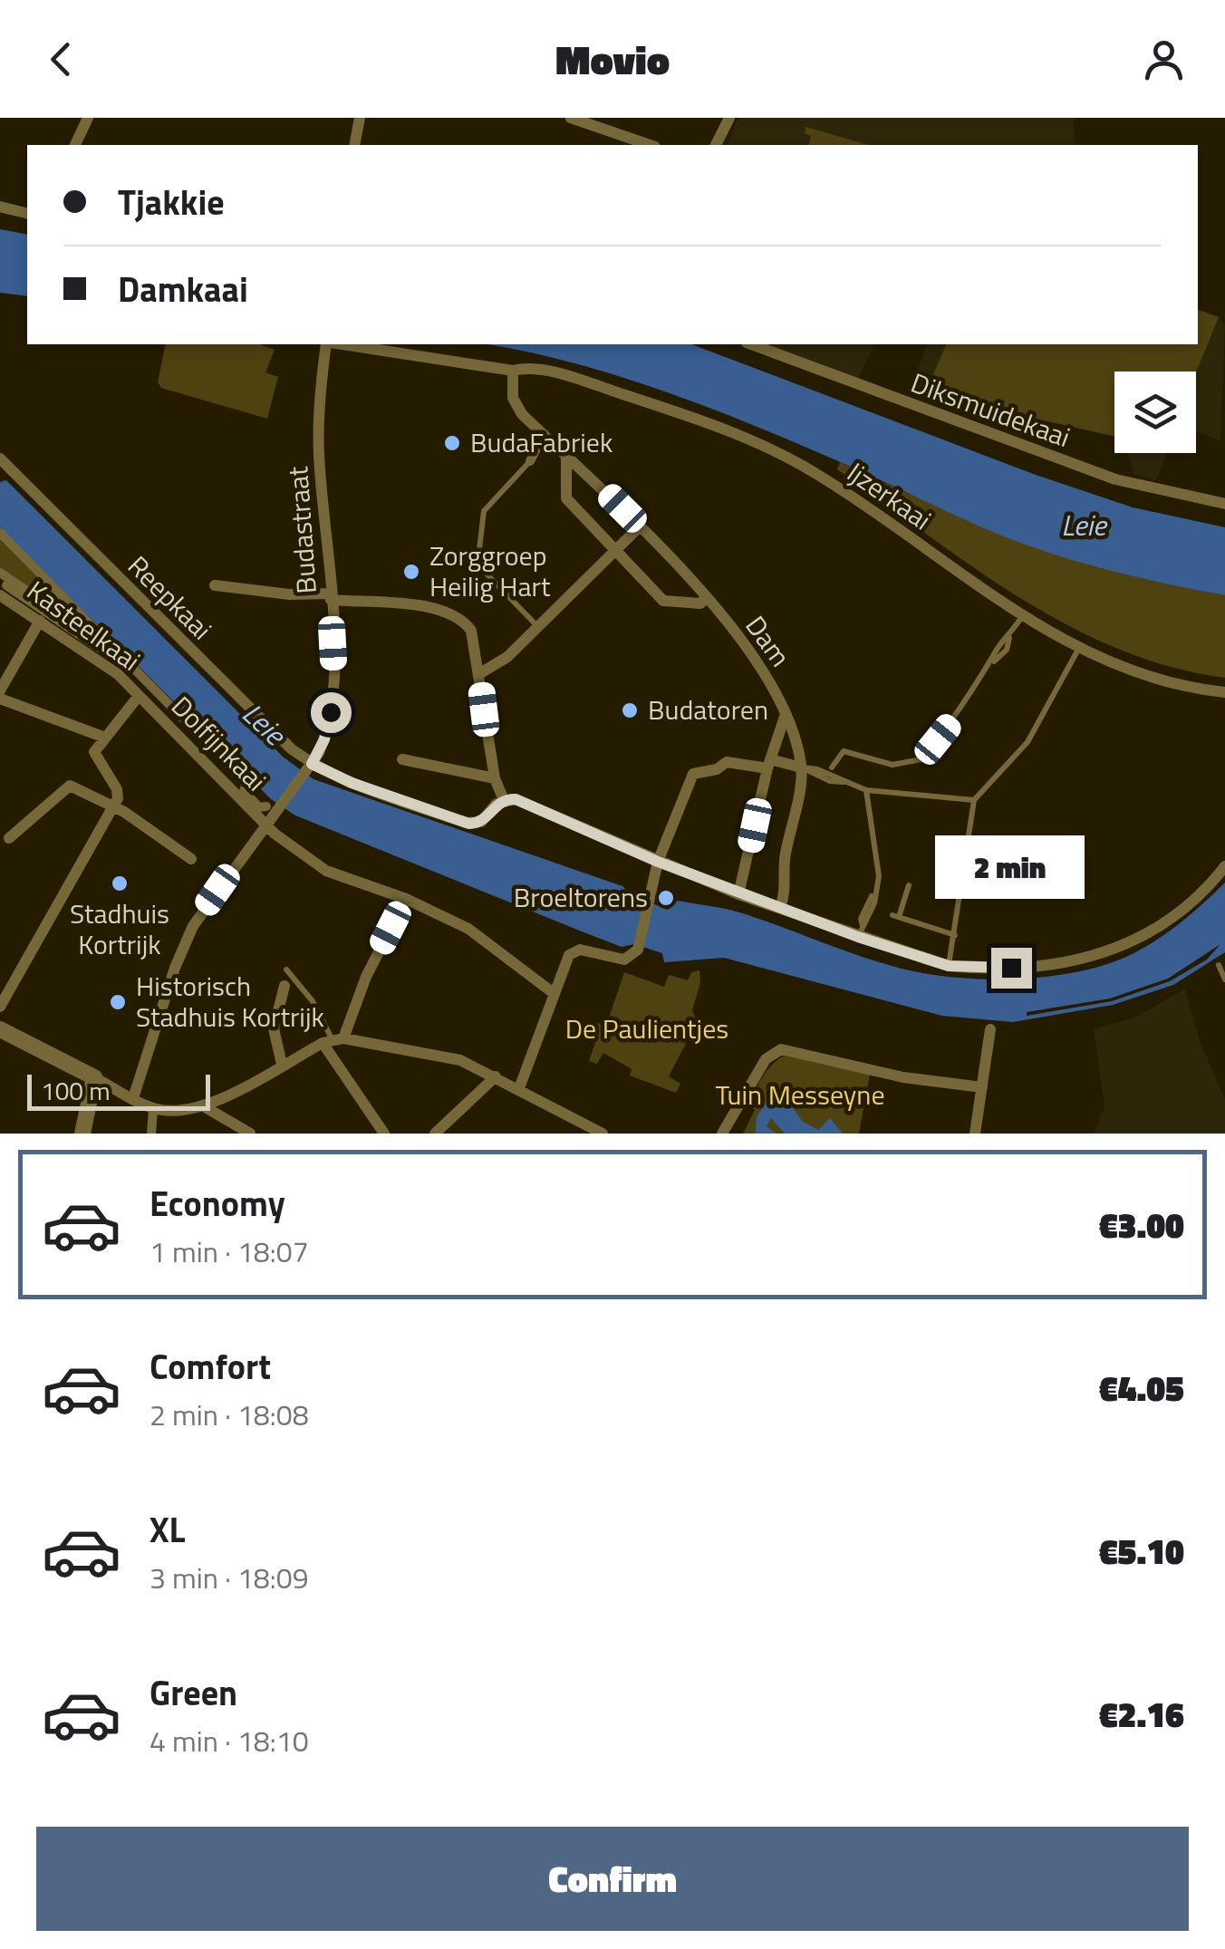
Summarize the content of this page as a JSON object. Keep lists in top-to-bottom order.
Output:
{
  "streets": {
    "street": [
      "Diksmuidekaai",
      "Ijzerkaai",
      "Budastraat",
      "Reepkaai",
      "Kasteelkaai",
      "Dam",
      "Dolfijnkaai"
    ]
  },
  "crossings": [
    ["Ijzerkaai", "Dam"],
    ["Budastraat", "Reepkaai"],
    ["Budastraat", "Dolfijnkaai"],
    ["Kasteelkaai", "Dolfijnkaai"]
  ],
  "water": ["Leie"],
  "parks": ["De Paulientjes", "Tuin Messeyne"],
  "places": [
    "BudaFabriek",
    "Zorggroep Heilig Hart",
    "Budatoren",
    "Stadhuis Kortrijk",
    "Broeltorens",
    "Historisch Stadhuis Kortrijk"
  ],
  "scale_bar": "100 m",
  "page": {
    "header": "Movio",
    "banner": ["Tjakkie", "Damkaai"],
    "bubble": "2 min",
    "scale": "100 m",
    "list": [
      {
        "name": "Economy",
        "note": "1 min · 18:07",
        "value": "€3.00"
      },
      {
        "name": "Comfort",
        "note": "2 min · 18:08",
        "value": "€4.05"
      },
      {
        "name": "XL",
        "note": "3 min · 18:09",
        "value": "€5.10"
      },
      {
        "name": "Green",
        "note": "4 min · 18:10",
        "value": "€2.16"
      }
    ],
    "buttons": "Confirm"
  }
}
